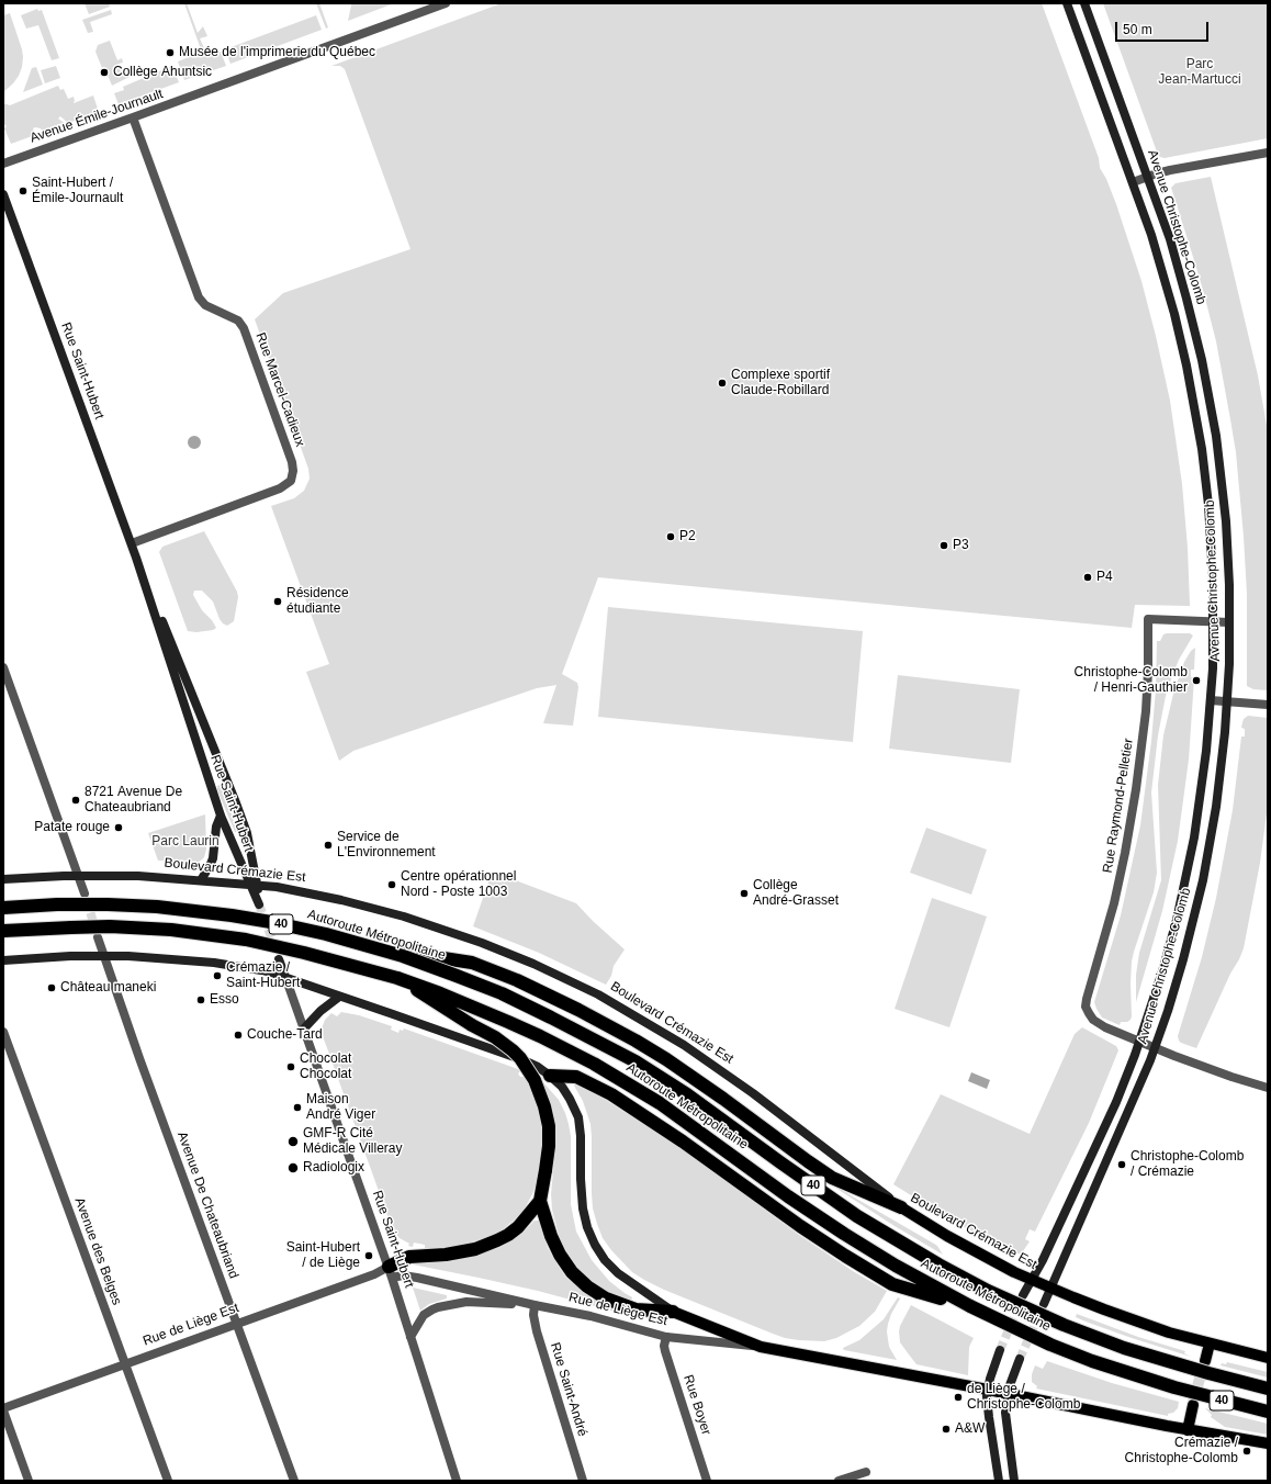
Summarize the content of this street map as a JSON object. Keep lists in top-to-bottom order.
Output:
{
  "streets": {
    "highway": ["40", "Autoroute Métropolitaine"],
    "main road": [
      "Avenue Christophe-Colomb",
      "Rue Saint-Hubert",
      "Boulevard Crémazie Est",
      "Rue de Liège Est"
    ],
    "street": [
      "Avenue Émile-Journault",
      "Rue Marcel-Cadieux",
      "Rue Raymond-Pelletier",
      "Avenue De Chateaubriand",
      "Avenue des Belges",
      "Rue Saint-André",
      "Rue Boyer"
    ]
  },
  "crossings": [
    ["Avenue Émile-Journault", "Rue Marcel-Cadieux"],
    ["Avenue Christophe-Colomb", "Rue Raymond-Pelletier"],
    ["Avenue Christophe-Colomb", "Boulevard Crémazie Est"],
    ["Rue Saint-Hubert", "Rue Marcel-Cadieux"],
    ["Rue Saint-Hubert", "Boulevard Crémazie Est"],
    ["Rue Saint-Hubert", "Rue de Liège Est"],
    ["Avenue De Chateaubriand", "Rue de Liège Est"],
    ["Avenue des Belges", "Rue de Liège Est"],
    ["Rue de Liège Est", "Rue Saint-André"],
    ["Rue de Liège Est", "Rue Boyer"]
  ],
  "parks": ["Parc Jean-Martucci", "Parc Laurin"],
  "places": [
    "Musée de l'imprimerie du Québec",
    "Collège Ahuntsic",
    "Saint-Hubert / Émile-Journault",
    "Complexe sportif Claude-Robillard",
    "P2",
    "P3",
    "P4",
    "Résidence étudiante",
    "Christophe-Colomb / Henri-Gauthier",
    "8721 Avenue De Chateaubriand",
    "Patate rouge",
    "Service de L'Environnement",
    "Centre opérationnel Nord - Poste 1003",
    "Collège André-Grasset",
    "Crémazie / Saint-Hubert",
    "Château maneki",
    "Esso",
    "Couche-Tard",
    "Chocolat Chocolat",
    "Maison André Viger",
    "GMF-R Cité Médicale Villeray",
    "Christophe-Colomb / Crémazie",
    "Radiologix",
    "Saint-Hubert / de Liège",
    "de Liège / Christophe-Colomb",
    "A&W",
    "Crémazie / Christophe-Colomb"
  ],
  "scale_bar": "50 m"
}
